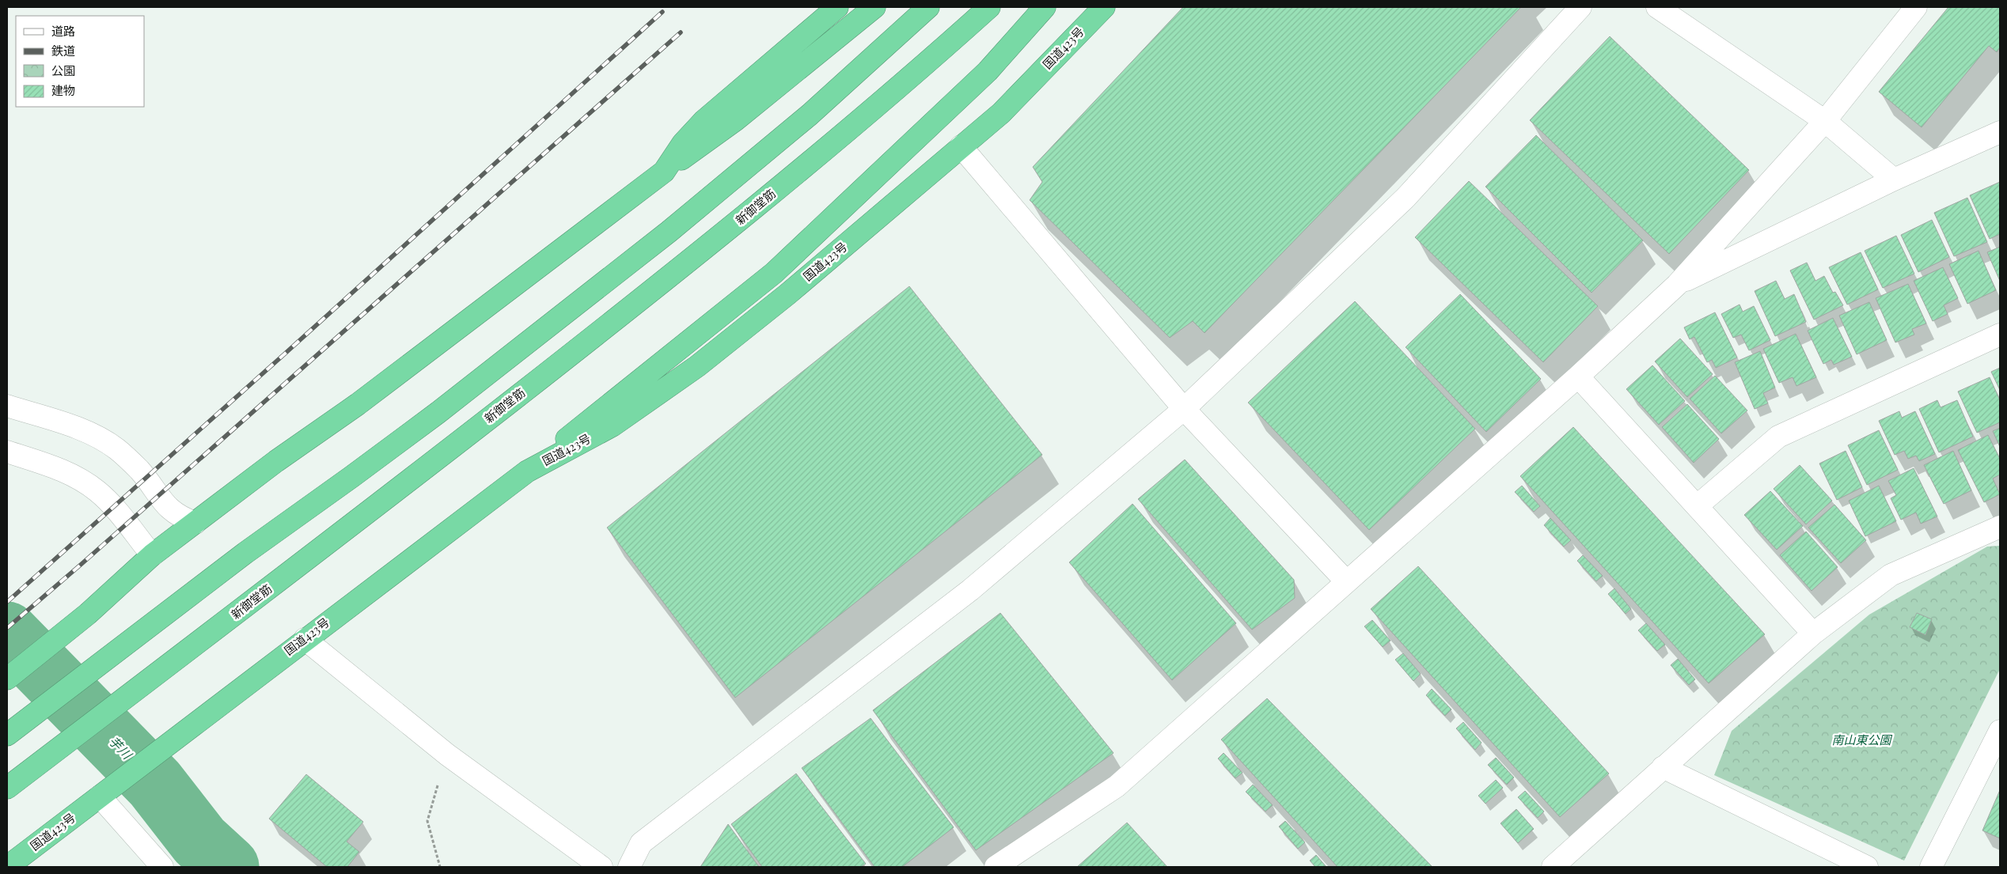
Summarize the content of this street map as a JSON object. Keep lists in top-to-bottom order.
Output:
{
  "streets": {
    "highway": ["国道423号", "新御堂筋"]
  },
  "water": ["芋川"],
  "parks": ["南山東公園"],
  "legend": [
    "道路",
    "鉄道",
    "公園",
    "建物"
  ]
}
